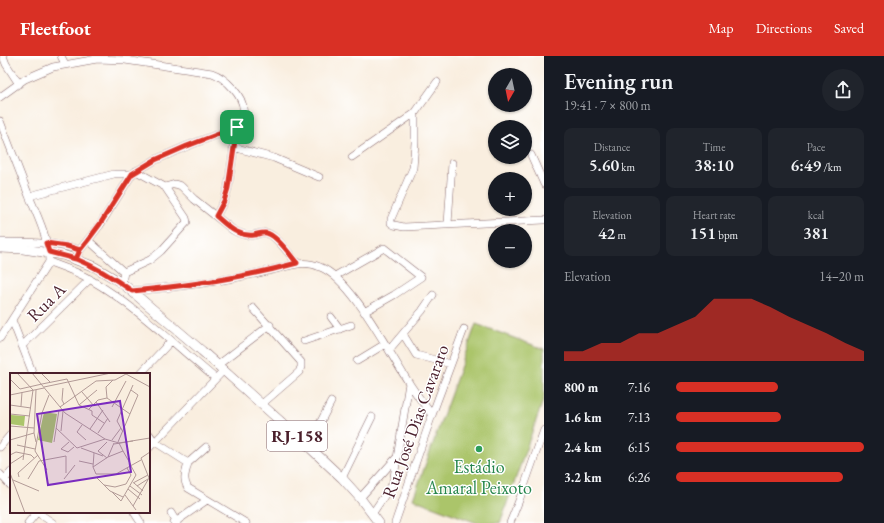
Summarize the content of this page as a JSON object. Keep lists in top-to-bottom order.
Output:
{
  "streets": {
    "main road": ["RJ-158"],
    "street": ["Rua A", "Rua José Dias Cavararo"]
  },
  "places": ["Estádio Amaral Peixoto"],
  "north": "bottom",
  "page": {
    "header": "Fleetfoot",
    "nav": ["Map", "Directions", "Saved"],
    "heading": ["Evening run", "19:41 · 7 × 800 m"],
    "map_buttons": ["+", "−"],
    "stats": [
      ["Distance", "5.60 km"],
      ["Time", "38:10"],
      ["Pace", "6:49 /km"],
      ["Elevation", "42 m"],
      ["Heart rate", "151 bpm"],
      ["kcal", "381"]
    ],
    "chart": ["Elevation", "14–20 m"],
    "list": [
      {
        "name": "800 m",
        "note": "7:16"
      },
      {
        "name": "1.6 km",
        "note": "7:13"
      },
      {
        "name": "2.4 km",
        "note": "6:15"
      },
      {
        "name": "3.2 km",
        "note": "6:26"
      }
    ]
  }
}
